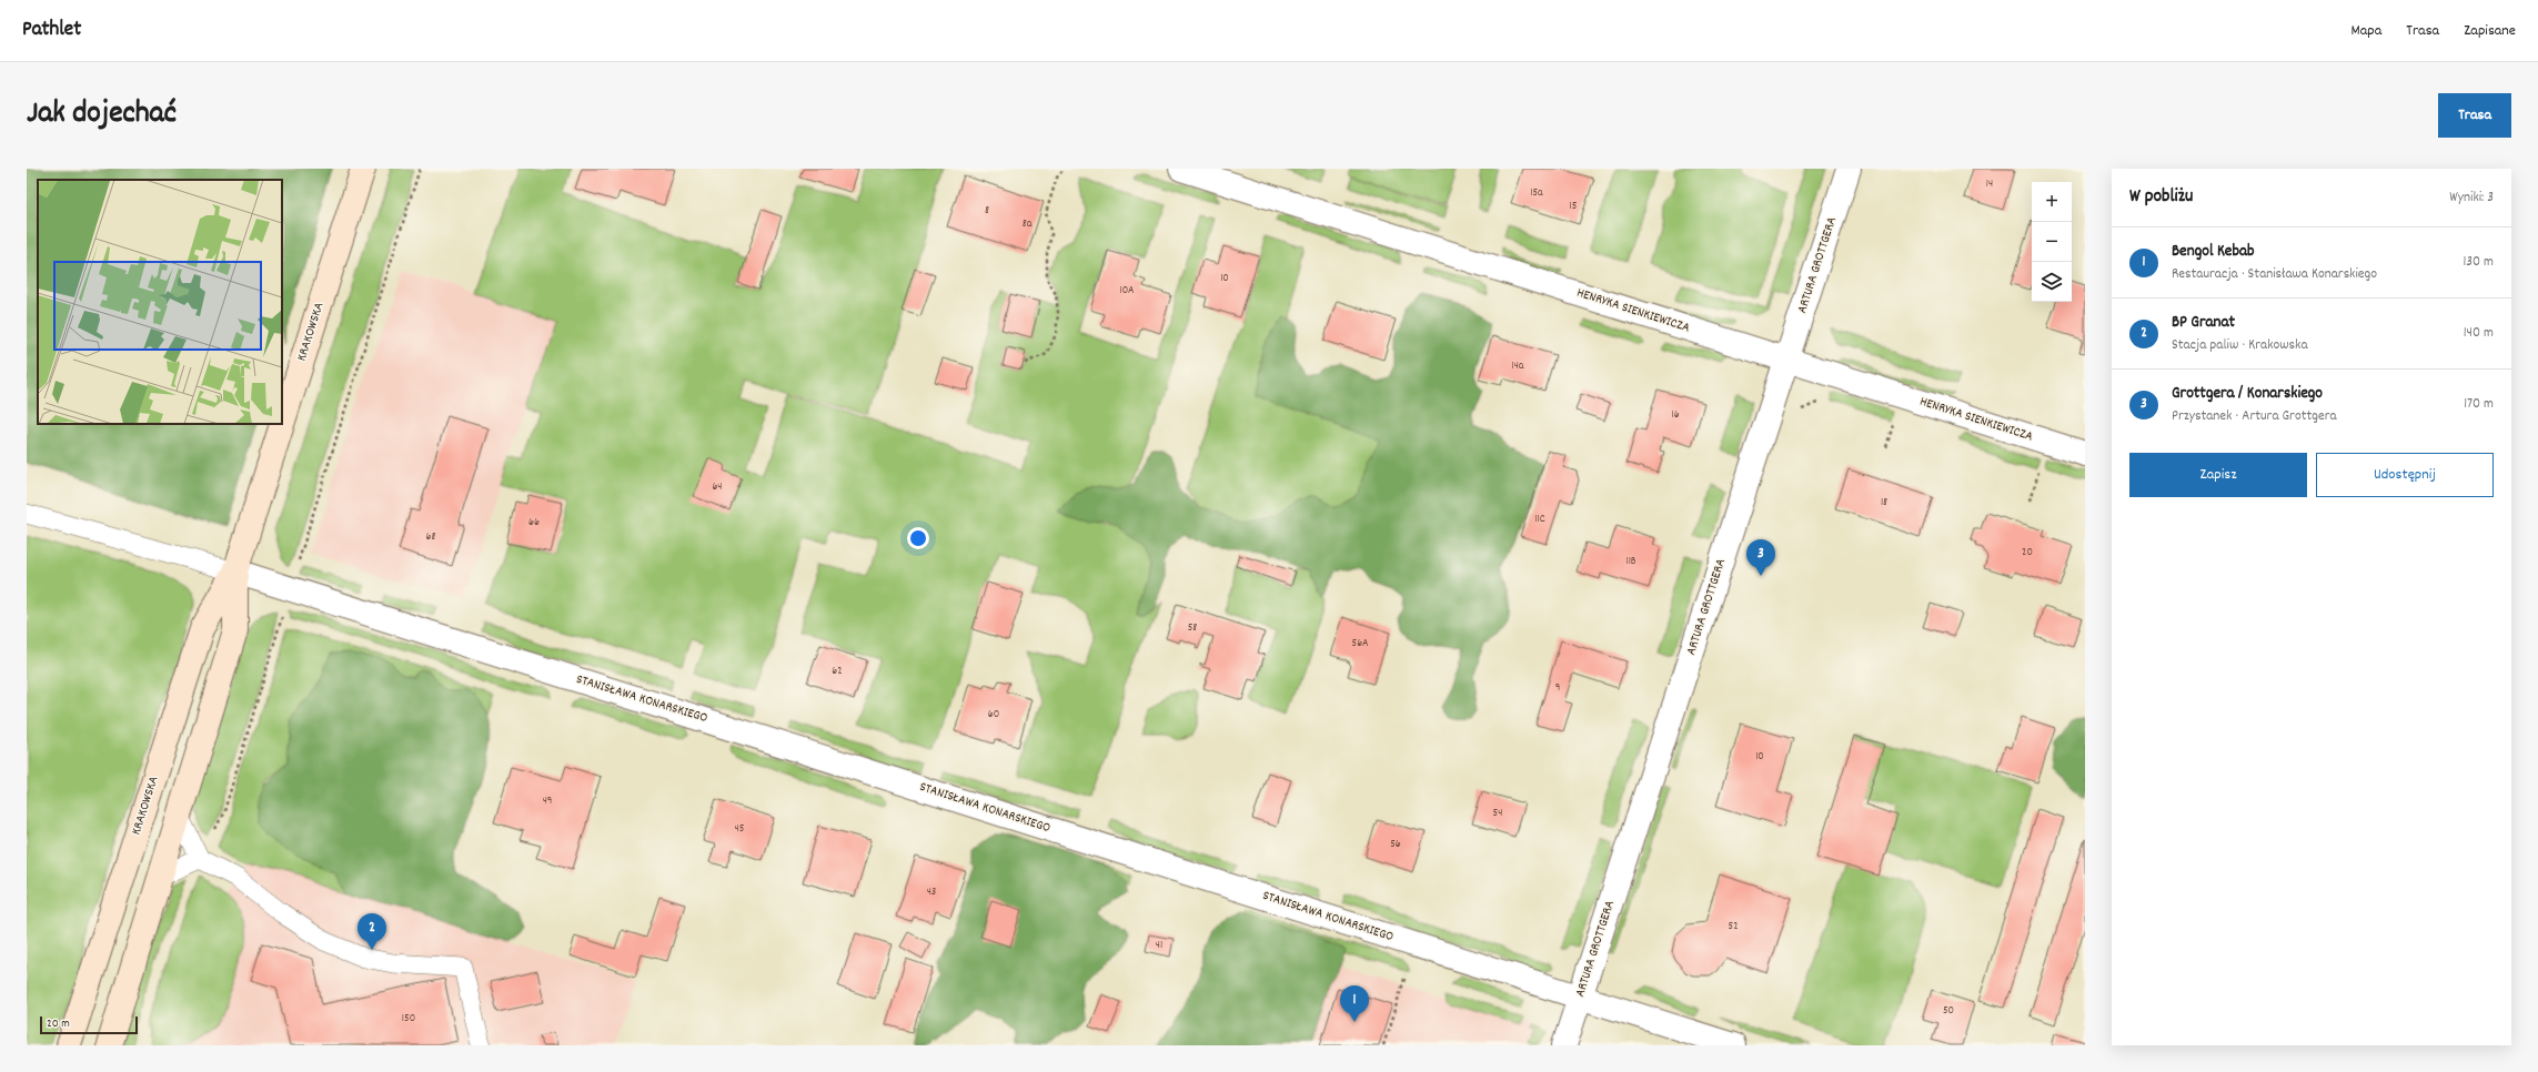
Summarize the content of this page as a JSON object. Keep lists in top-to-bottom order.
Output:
{
  "streets": {
    "street": [
      "ARTURA GROTTGERA",
      "HENRYKA SIENKIEWICZA",
      "KRAKOWSKA",
      "STANISŁAWA KONARSKIEGO"
    ]
  },
  "crossings": [
    ["ARTURA GROTTGERA", "HENRYKA SIENKIEWICZA"],
    ["ARTURA GROTTGERA", "STANISŁAWA KONARSKIEGO"],
    ["KRAKOWSKA", "STANISŁAWA KONARSKIEGO"]
  ],
  "house_numbers": [
    "14",
    "15a",
    "15",
    "8",
    "8a",
    "10",
    "10A",
    "14a",
    "16",
    "64",
    "18",
    "11C",
    "66",
    "68",
    "20",
    "11B",
    "58",
    "56A",
    "62",
    "9",
    "60",
    "10",
    "49",
    "54",
    "45",
    "56",
    "43",
    "52",
    "41",
    "50",
    "150"
  ],
  "scale_bar": "20 m",
  "page": {
    "header": "Pathlet",
    "nav": ["Mapa", "Trasa", "Zapisane"],
    "title": "Jak dojechać",
    "buttons": [
      "Trasa",
      ["Zapisz", "Udostępnij"]
    ],
    "heading": ["W pobliżu", "Wyniki: 3"],
    "map_buttons": ["+", "−"],
    "list": [
      {
        "mark": "1",
        "name": "Bengol Kebab",
        "note": "Restauracja · Stanisława Konarskiego",
        "value": "130 m"
      },
      {
        "mark": "2",
        "name": "BP Granat",
        "note": "Stacja paliw · Krakowska",
        "value": "140 m"
      },
      {
        "mark": "3",
        "name": "Grottgera / Konarskiego",
        "note": "Przystanek · Artura Grottgera",
        "value": "170 m"
      }
    ],
    "pins": ["3", "2", "1"],
    "scale": "20 m"
  }
}
